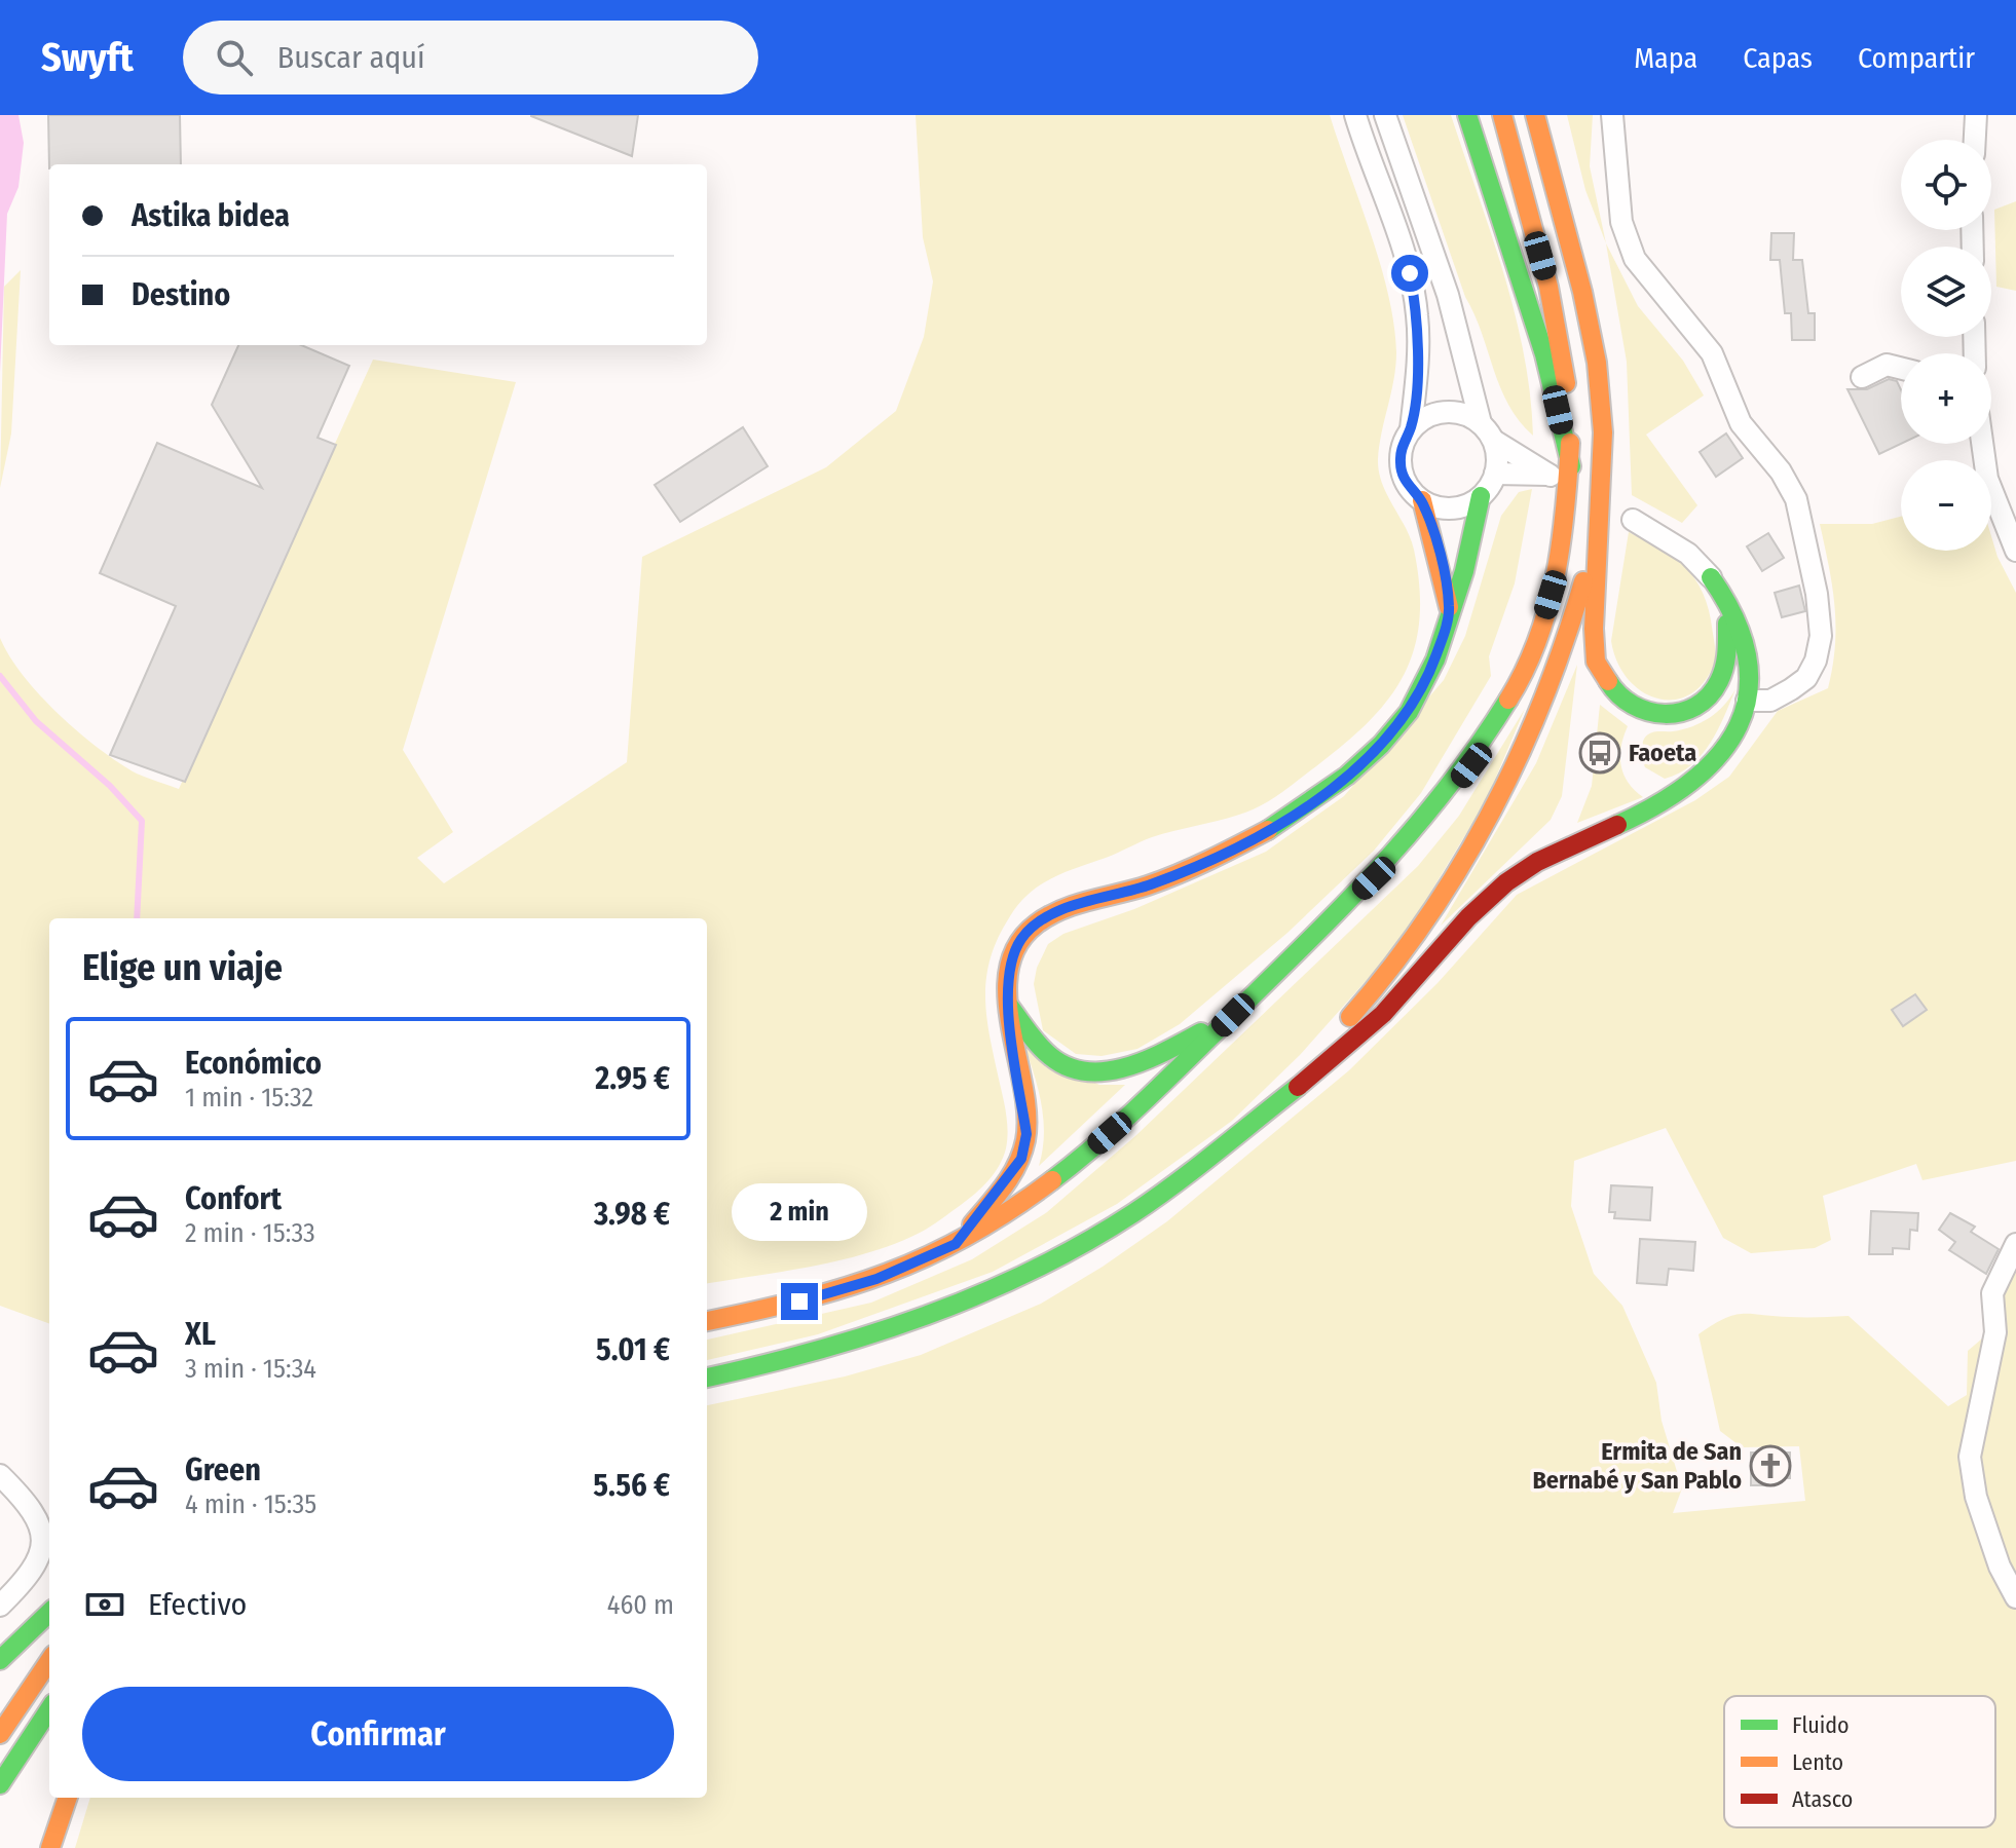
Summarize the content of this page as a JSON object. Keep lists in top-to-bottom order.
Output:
{
  "places": {
    "bus stop": ["Faoeta"],
    "church": ["Ermita de San Bernabé y San Pablo"]
  },
  "legend": ["Fluido", "Lento", "Atasco"],
  "page": {
    "header": "Swyft",
    "search": "Buscar aquí",
    "nav": ["Mapa", "Capas", "Compartir"],
    "map_buttons": ["+", "−"],
    "banner": ["Astika bidea", "Destino"],
    "heading": "Elige un viaje",
    "list": [
      {
        "name": "Económico",
        "note": "1 min · 15:32",
        "value": "2.95 €"
      },
      {
        "name": "Confort",
        "note": "2 min · 15:33",
        "value": "3.98 €"
      },
      {
        "name": "XL",
        "note": "3 min · 15:34",
        "value": "5.01 €"
      },
      {
        "name": "Green",
        "note": "4 min · 15:35",
        "value": "5.56 €"
      }
    ],
    "bubble": "2 min",
    "pay": ["Efectivo", "460 m"],
    "buttons": "Confirmar"
  }
}
